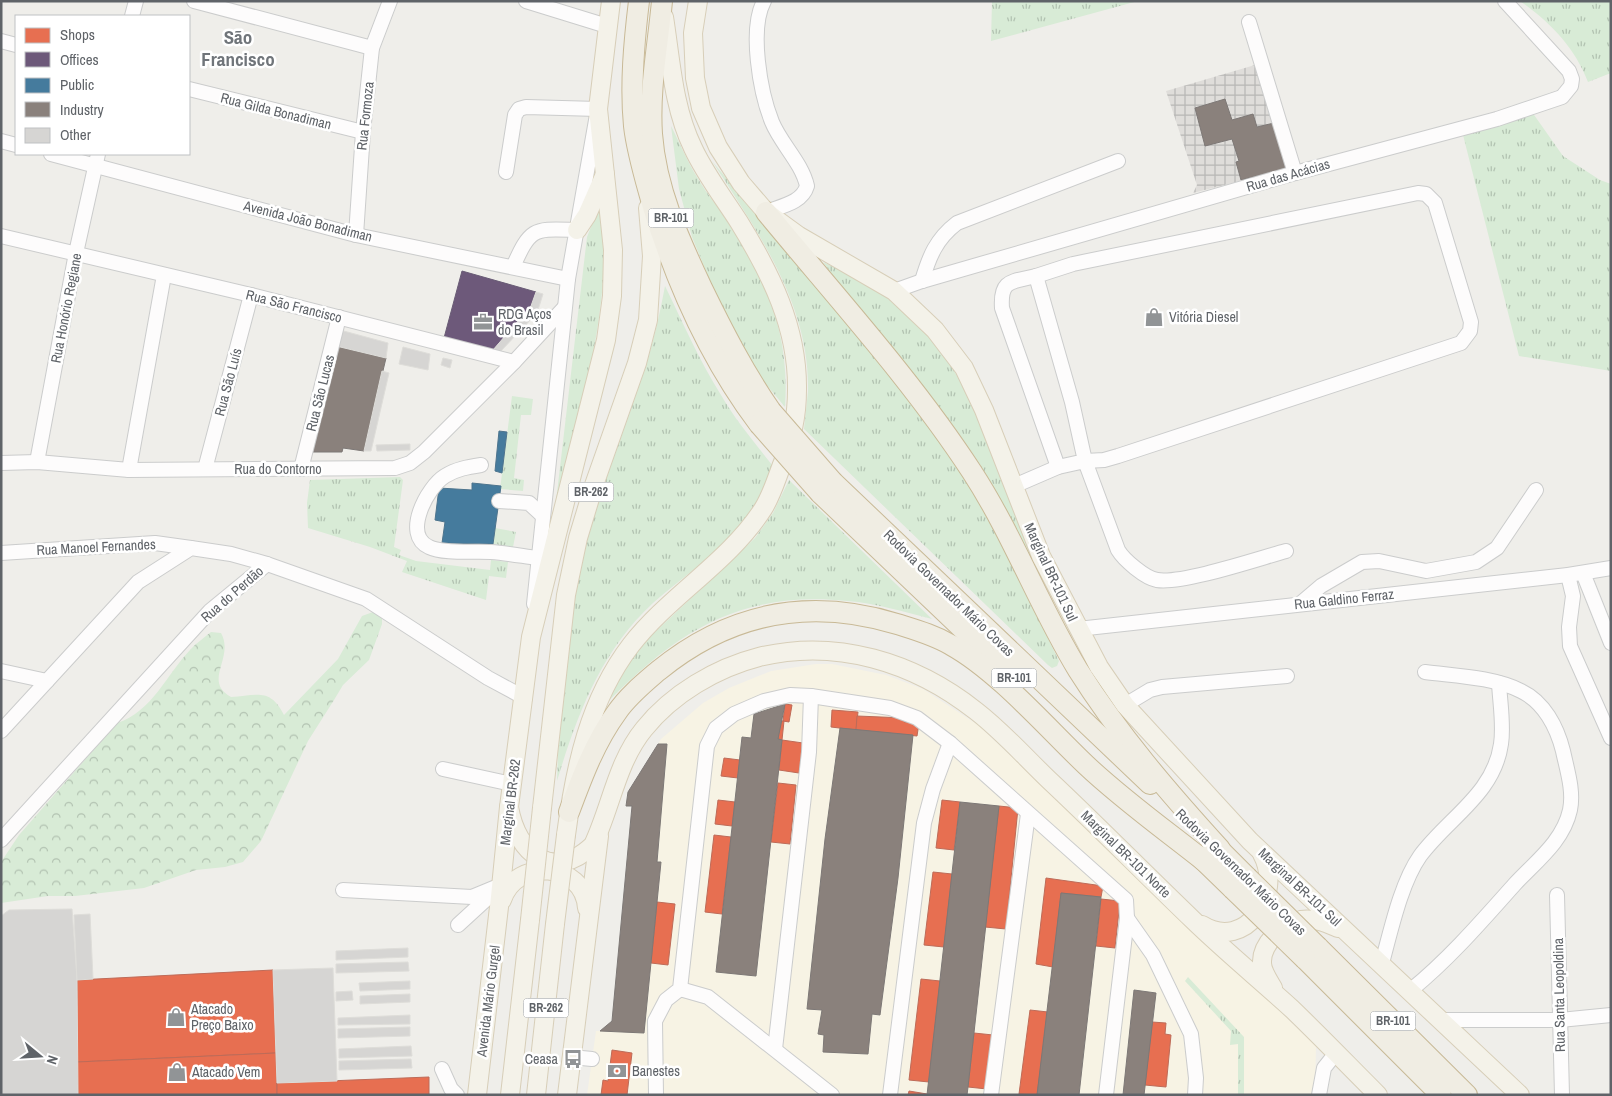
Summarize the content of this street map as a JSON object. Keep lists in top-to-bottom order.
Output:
{
  "streets": {
    "highway": ["BR-101", "Rodovia Governador Mário Covas"],
    "main road": [
      "BR-262",
      "Marginal BR-101 Sul",
      "Marginal BR-262",
      "Marginal BR-101 Norte",
      "Avenida Mário Gurgel"
    ],
    "street": [
      "Rua Gilda Bonadiman",
      "Rua Formoza",
      "Rua das Acácias",
      "Avenida João Bonadiman",
      "Rua São Francisco",
      "Rua Honório Regiane",
      "Rua São Luís",
      "Rua São Lucas",
      "Rua do Contorno",
      "Rua Manoel Fernandes",
      "Rua do Perdão",
      "Rua Galdino Ferraz",
      "Rua Santa Leopoldina"
    ]
  },
  "crossings": [
    ["Rua Gilda Bonadiman", "Rua Formoza"],
    ["Rua Formoza", "Avenida João Bonadiman"],
    ["Rua das Acácias", "Marginal BR-101 Sul"],
    ["Avenida João Bonadiman", "Rua Honório Regiane"],
    ["Rua São Francisco", "Rua Honório Regiane"],
    ["Rua São Francisco", "Rua São Luís"],
    ["Rua São Francisco", "Rua São Lucas"],
    ["Rua São Francisco", "Rua do Contorno"],
    ["Rua Honório Regiane", "Rua do Contorno"],
    ["Rua São Luís", "Rua do Contorno"],
    ["Rua São Lucas", "Rua do Contorno"],
    ["BR-262", "Rodovia Governador Mário Covas"],
    ["Rua Manoel Fernandes", "Rua do Perdão"],
    ["Marginal BR-101 Sul", "Rua Galdino Ferraz"],
    ["Rua do Perdão", "Marginal BR-262"],
    ["Marginal BR-262", "Avenida Mário Gurgel"]
  ],
  "districts": ["São Francisco"],
  "places": {
    "shop": ["Vitória Diesel", "Atacado Preço Baixo", "Atacado Vem"],
    "office": ["RDG Aços do Brasil"],
    "bus stop": ["Ceasa"],
    "bank": ["Banestes"]
  },
  "legend": [
    "Shops",
    "Offices",
    "Public",
    "Industry",
    "Other"
  ],
  "north": "right"
}
